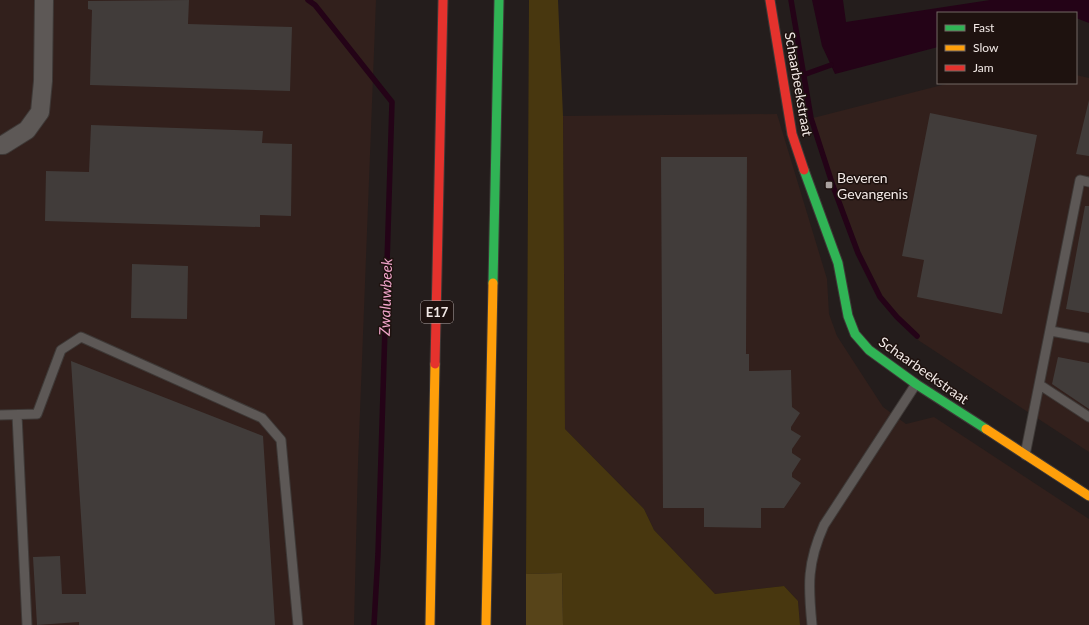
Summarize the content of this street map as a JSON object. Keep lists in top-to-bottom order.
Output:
{
  "streets": {
    "main road": ["Schaarbeekstraat", "E17"]
  },
  "water": ["Zwaluwbeek"],
  "places": {
    "transit": ["Beveren Gevangenis"]
  },
  "legend": ["Fast", "Slow", "Jam"]
}
